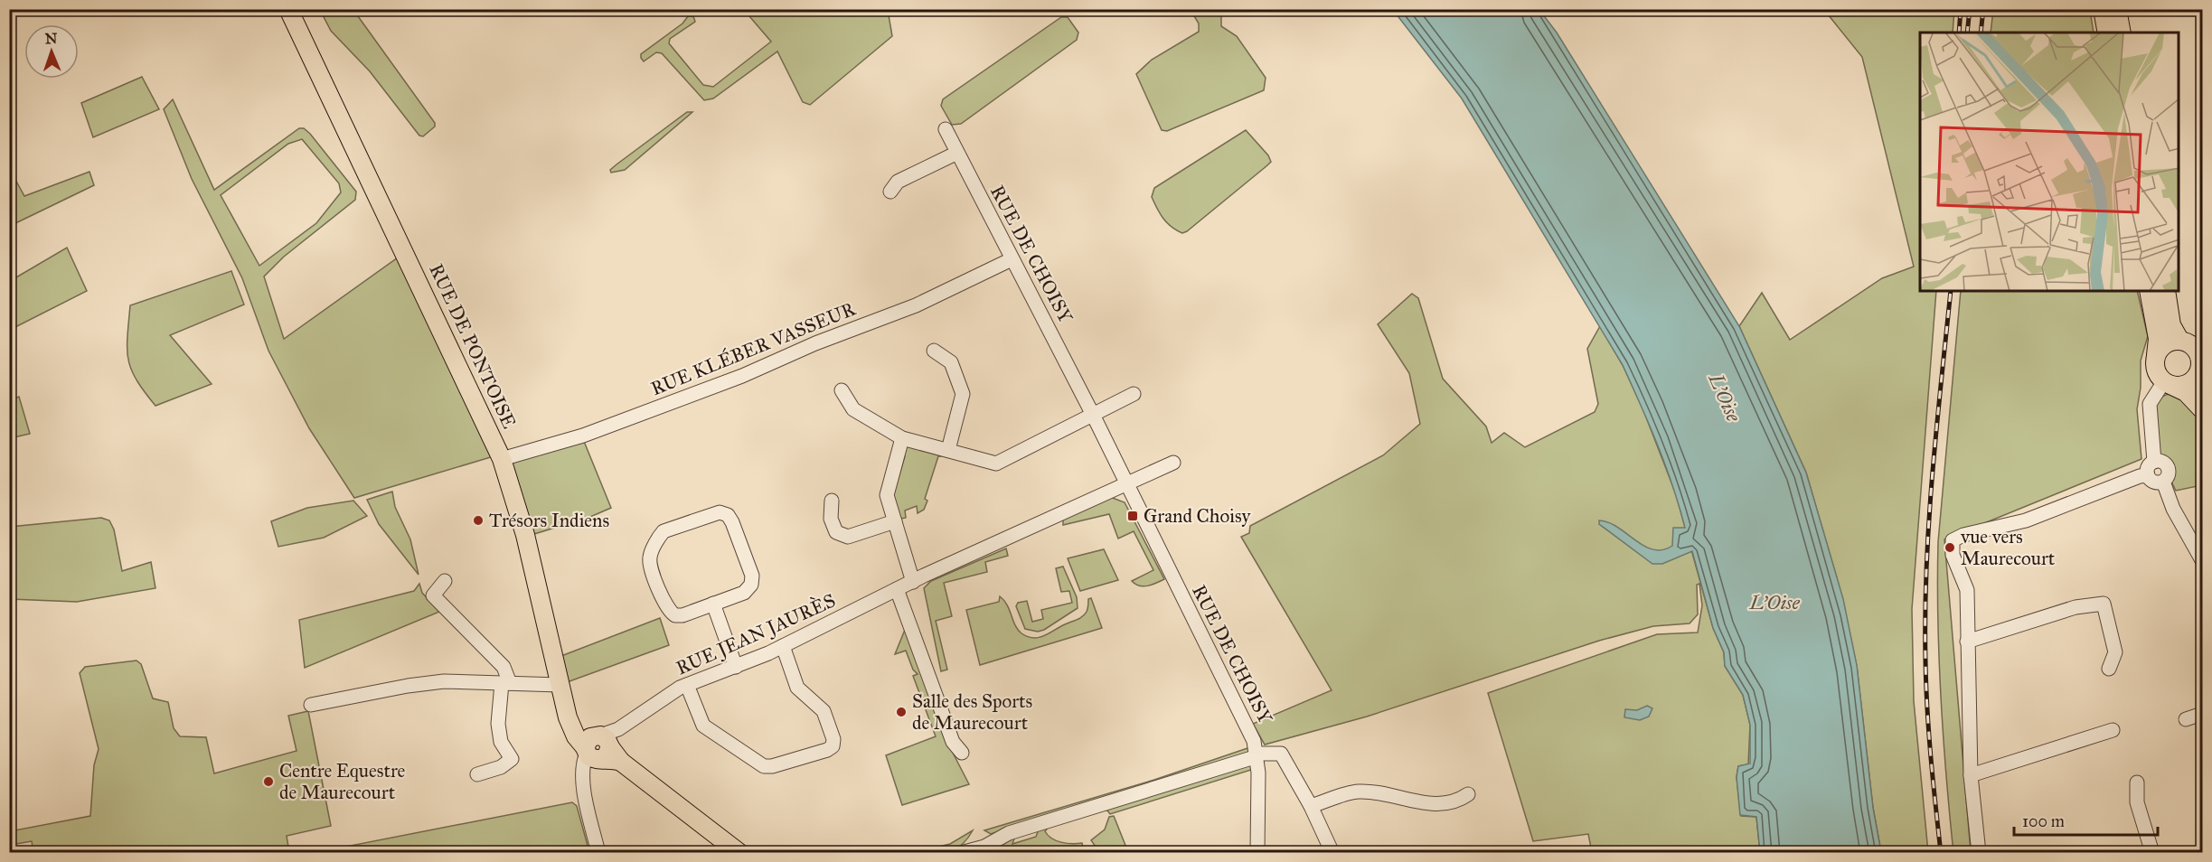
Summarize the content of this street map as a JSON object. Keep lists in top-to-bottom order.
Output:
{
  "streets": {
    "main road": ["RUE DE PONTOISE"],
    "street": ["RUE DE CHOISY", "RUE KLÉBER VASSEUR", "RUE JEAN JAURÈS"]
  },
  "crossings": [
    ["RUE DE CHOISY", "RUE KLÉBER VASSEUR"],
    ["RUE DE CHOISY", "RUE JEAN JAURÈS"],
    ["RUE DE PONTOISE", "RUE KLÉBER VASSEUR"],
    ["RUE DE PONTOISE", "RUE JEAN JAURÈS"]
  ],
  "water": ["L'Oise", "L’Oise"],
  "places": {
    "transit": ["Grand Choisy"],
    "other": [
      "Trésors Indiens",
      "vue vers Maurecourt",
      "Salle des Sports de Maurecourt",
      "Centre Equestre de Maurecourt"
    ]
  },
  "scale_bar": "100 m",
  "north": "top"
}
